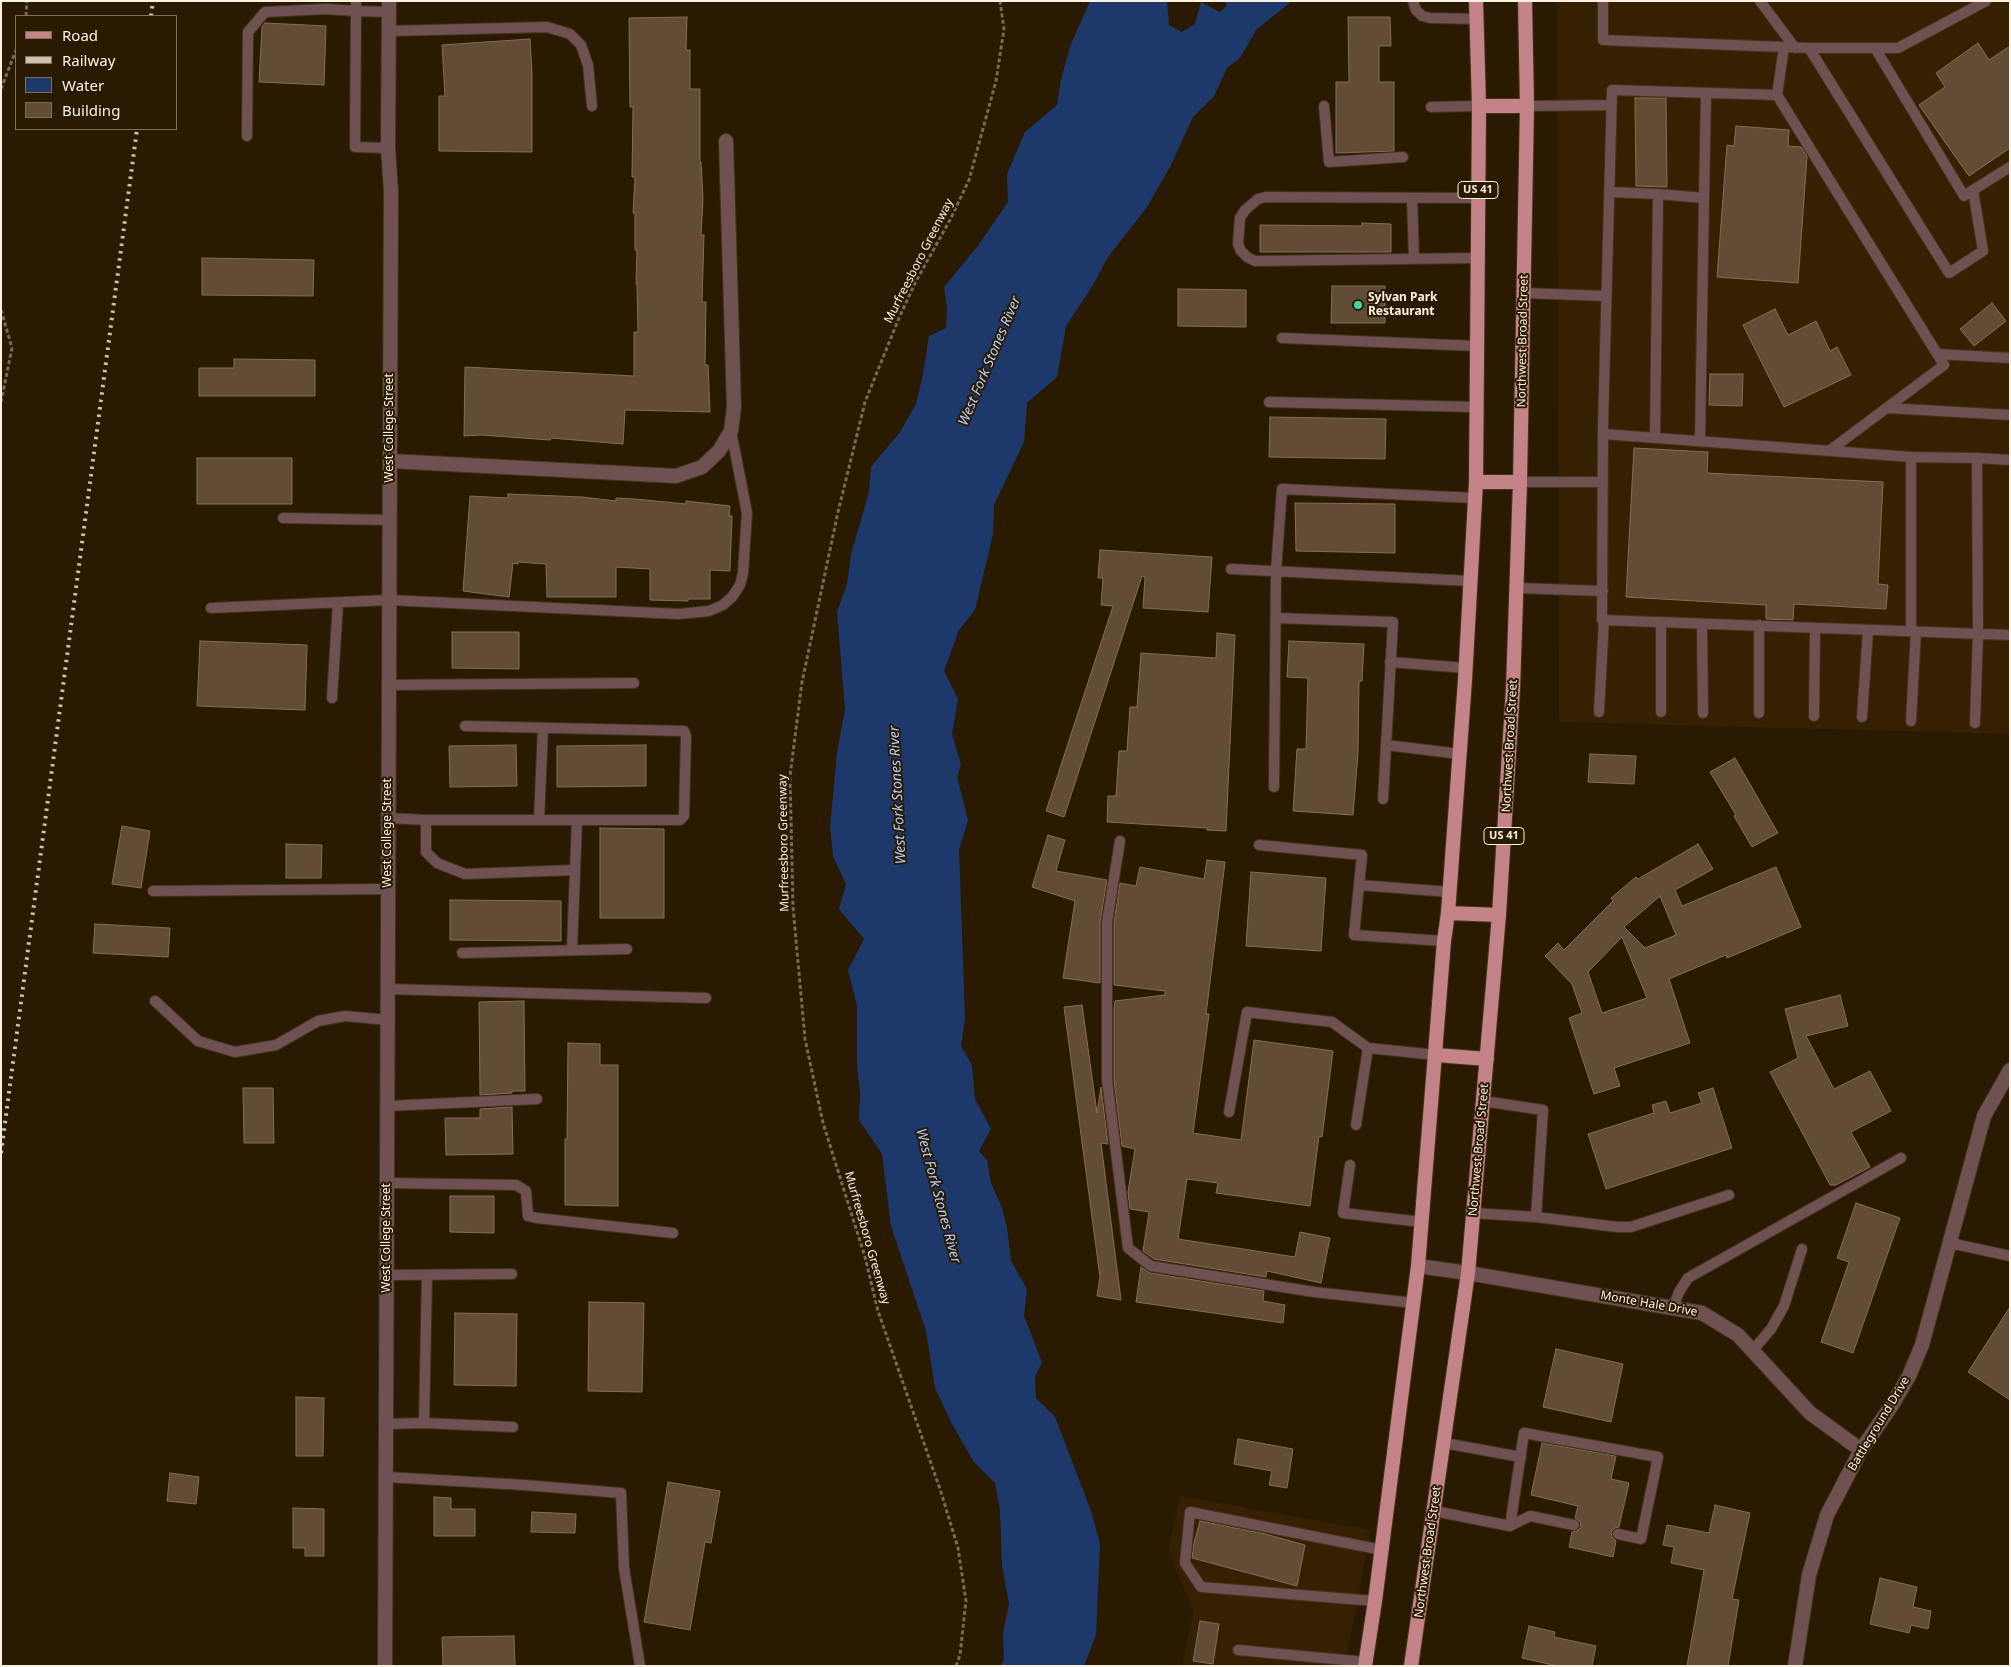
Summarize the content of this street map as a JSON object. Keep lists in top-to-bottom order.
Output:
{
  "streets": {
    "main road": ["US 41", "Northwest Broad Street"],
    "street": ["West College Street", "Monte Hale Drive", "Battleground Drive"],
    "path": ["Murfreesboro Greenway"]
  },
  "crossings": [
    ["US 41", "Monte Hale Drive"],
    ["Northwest Broad Street", "Monte Hale Drive"],
    ["Monte Hale Drive", "Battleground Drive"]
  ],
  "water": ["West Fork Stones River"],
  "places": ["Sylvan Park Restaurant"],
  "legend": [
    "Road",
    "Railway",
    "Water",
    "Building"
  ]
}
